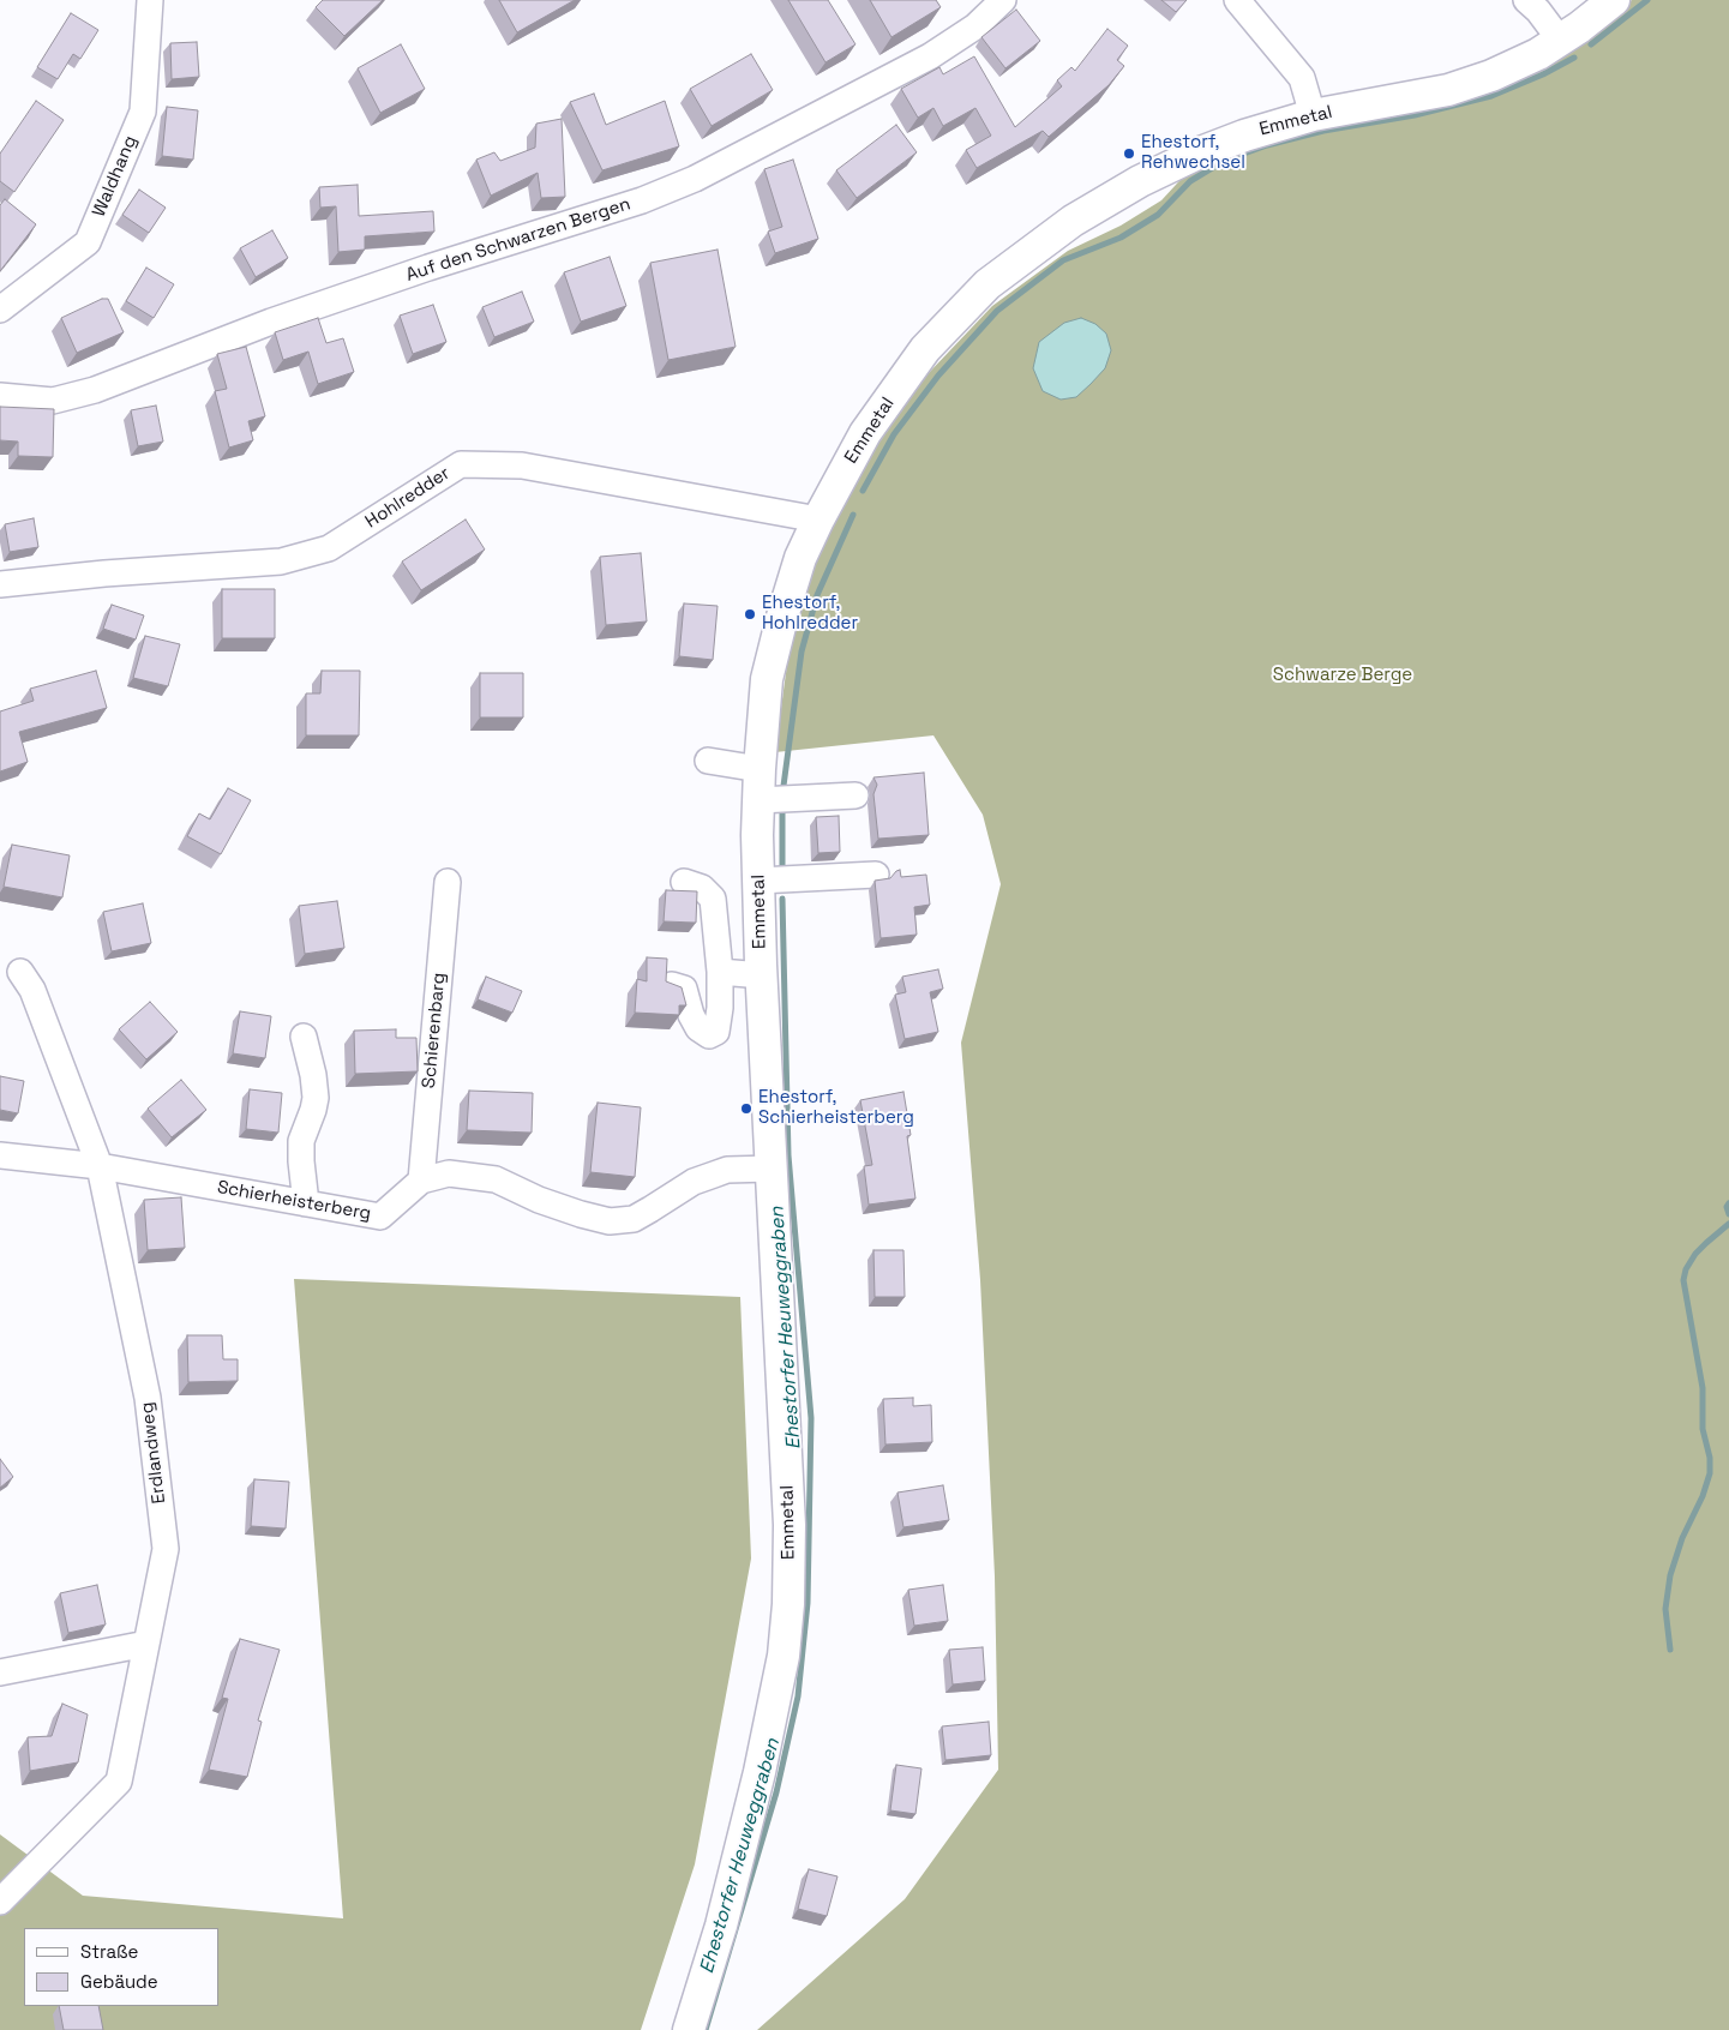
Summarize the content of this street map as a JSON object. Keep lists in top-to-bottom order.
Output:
{
  "streets": {
    "main road": ["Emmetal"],
    "street": [
      "Waldhang",
      "Auf den Schwarzen Bergen",
      "Hohlredder",
      "Schierenbarg",
      "Schierheisterberg",
      "Erdlandweg"
    ]
  },
  "crossings": [
    ["Emmetal", "Hohlredder"],
    ["Emmetal", "Schierheisterberg"],
    ["Schierenbarg", "Schierheisterberg"],
    ["Schierheisterberg", "Erdlandweg"]
  ],
  "water": ["Ehestorfer Heuweggraben"],
  "parks": ["Schwarze Berge"],
  "places": ["Ehestorf, Rehwechsel", "Ehestorf, Hohlredder", "Ehestorf, Schierheisterberg"],
  "legend": ["Straße", "Gebäude"]
}
